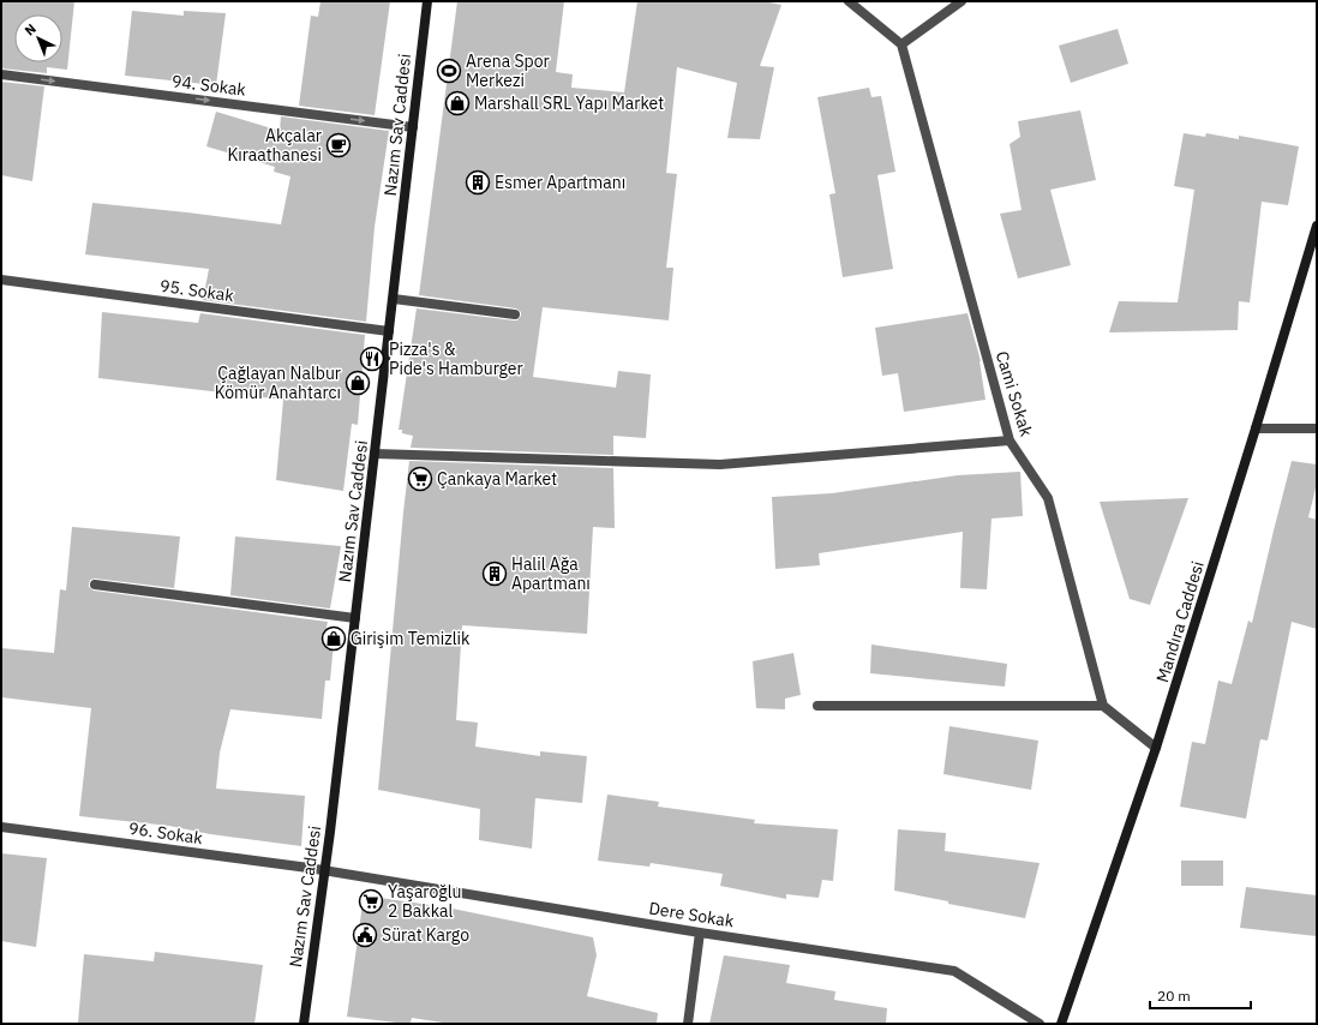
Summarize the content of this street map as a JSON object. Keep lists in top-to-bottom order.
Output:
{
  "streets": {
    "street": [
      "94. Sokak",
      "Nazım Sav Caddesi",
      "95. Sokak",
      "Cami Sokak",
      "Mandıra Caddesi",
      "96. Sokak",
      "Dere Sokak"
    ]
  },
  "crossings": [
    ["94. Sokak", "Nazım Sav Caddesi"],
    ["Nazım Sav Caddesi", "95. Sokak"],
    ["Nazım Sav Caddesi", "96. Sokak"],
    ["Nazım Sav Caddesi", "Dere Sokak"],
    ["96. Sokak", "Dere Sokak"]
  ],
  "one_way": ["94. Sokak"],
  "places": {
    "sports": ["Arena Spor Merkezi"],
    "shop": ["Marshall SRL Yapı Market", "Çağlayan Nalbur Kömür Anahtarcı", "Girişim Temizlik"],
    "cafe": ["Akçalar Kıraathanesi"],
    "building": ["Esmer Apartmanı", "Halil Ağa Apartmanı"],
    "restaurant": ["Pizza's & Pide's Hamburger"],
    "supermarket": ["Çankaya Market", "Yaşaroğlu 2 Bakkal"],
    "public building": ["Sürat Kargo"]
  },
  "scale_bar": "20 m",
  "north": "top left"
}
